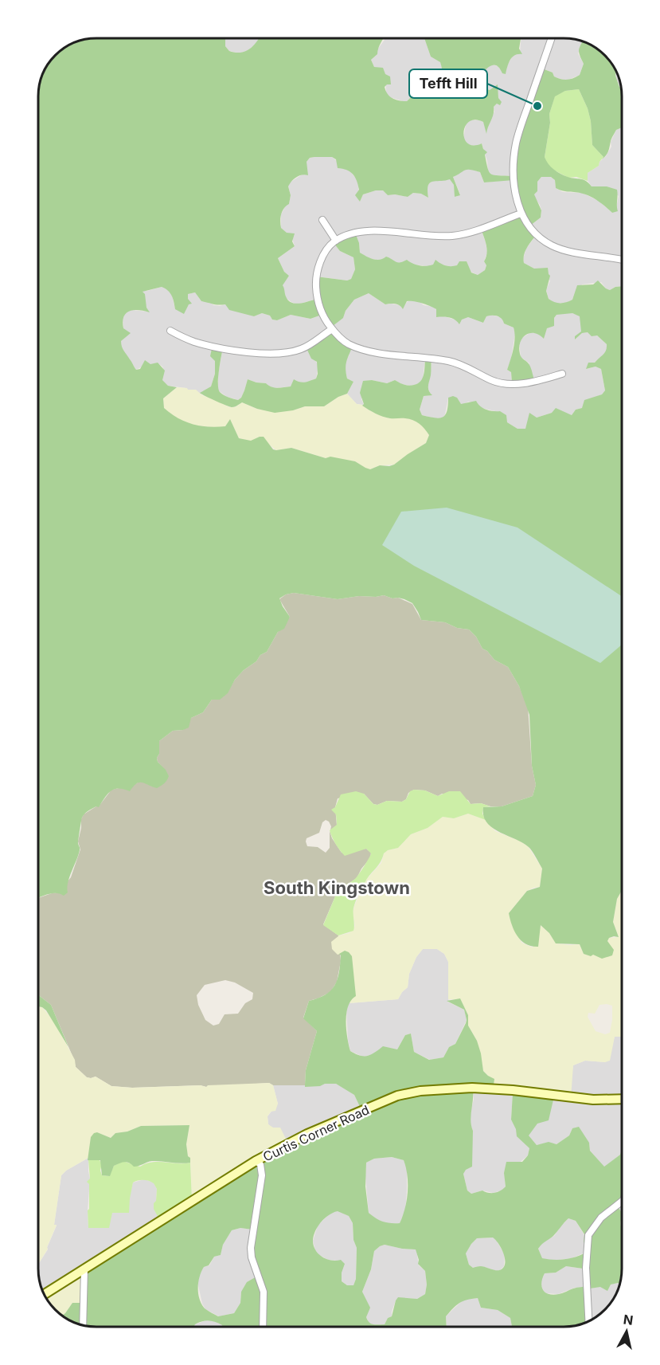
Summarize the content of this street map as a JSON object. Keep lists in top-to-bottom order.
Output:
{
  "streets": {
    "street": ["Curtis Corner Road"]
  },
  "districts": ["South Kingstown"],
  "places": ["Tefft Hill"],
  "north": "top"
}
